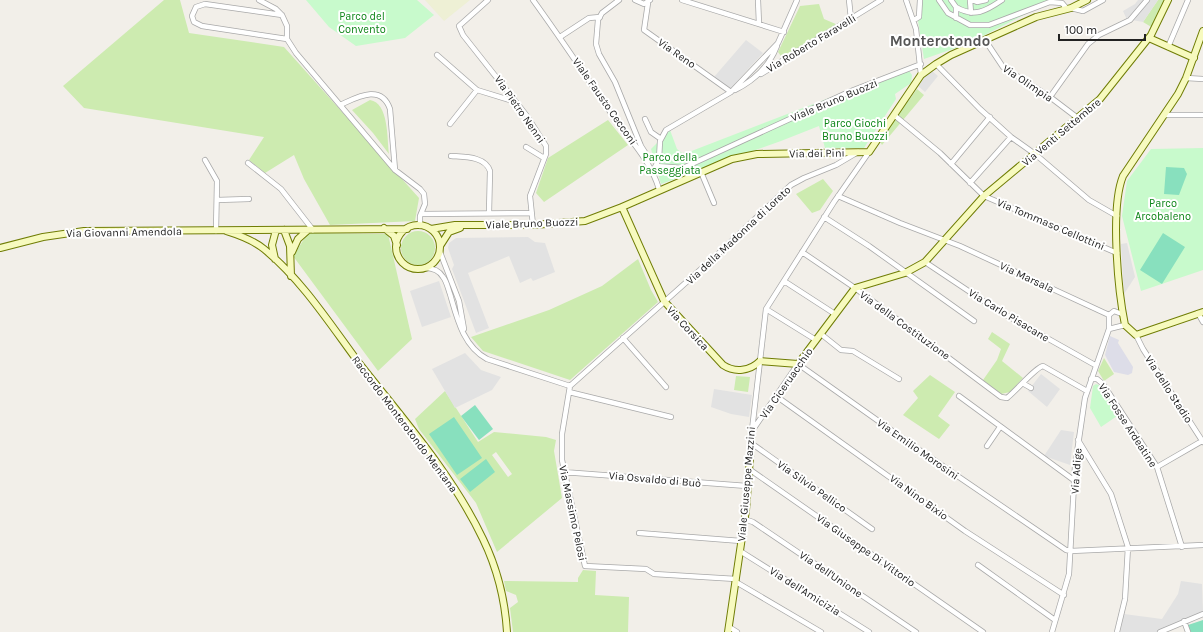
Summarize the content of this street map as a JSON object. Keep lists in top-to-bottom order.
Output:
{
  "streets": {
    "main road": [
      "Viale Bruno Buozzi",
      "Via Venti Settembre",
      "Via dei Pini",
      "Via Giovanni Amendola",
      "Via della Costituzione",
      "Via Corsica",
      "Via Ciceruacchio",
      "Raccordo Monterotondo Mentana",
      "Viale Giuseppe Mazzini"
    ],
    "street": [
      "Via Roberto Faravelli",
      "Via Reno",
      "Via Olimpia",
      "Viale Fausto Cecconi",
      "Via Pietro Nenni",
      "Via Tommaso Cellottini",
      "Via della Madonna di Loreto",
      "Via Marsala",
      "Via Carlo Pisacane",
      "Via dello Stadio",
      "Via Fosse Ardeatine",
      "Via Emilio Morosini",
      "Via Adige",
      "Via Osvaldo di Buò",
      "Via Silvio Pellico",
      "Via Nino Bixio",
      "Via Massimo Pelosi",
      "Via Giuseppe Di Vittorio",
      "Via dell'Unione",
      "Via dell'Amicizia"
    ]
  },
  "crossings": [
    ["Via Roberto Faravelli", "Via Reno"],
    ["Via Olimpia", "Via Venti Settembre"],
    ["Viale Bruno Buozzi", "Viale Fausto Cecconi"],
    ["Viale Bruno Buozzi", "Via Pietro Nenni"],
    ["Viale Bruno Buozzi", "Via dei Pini"],
    ["Viale Bruno Buozzi", "Via Giovanni Amendola"],
    ["Viale Bruno Buozzi", "Via Corsica"],
    ["Via Venti Settembre", "Via Tommaso Cellottini"],
    ["Via Venti Settembre", "Via della Costituzione"],
    ["Via dei Pini", "Via della Madonna di Loreto"],
    ["Via dei Pini", "Viale Giuseppe Mazzini"],
    ["Via Tommaso Cellottini", "Via della Costituzione"],
    ["Via Giovanni Amendola", "Raccordo Monterotondo Mentana"],
    ["Via della Madonna di Loreto", "Via Corsica"],
    ["Via Marsala", "Via della Costituzione"],
    ["Via Marsala", "Viale Giuseppe Mazzini"],
    ["Via Carlo Pisacane", "Via della Costituzione"],
    ["Via Carlo Pisacane", "Via Adige"],
    ["Via della Costituzione", "Via Ciceruacchio"],
    ["Via della Costituzione", "Via Adige"],
    ["Via Corsica", "Viale Giuseppe Mazzini"],
    ["Via Ciceruacchio", "Via Emilio Morosini"],
    ["Via Ciceruacchio", "Viale Giuseppe Mazzini"],
    ["Via Ciceruacchio", "Via Nino Bixio"],
    ["Via Fosse Ardeatine", "Via Adige"],
    ["Via Emilio Morosini", "Via Adige"],
    ["Via Adige", "Via Nino Bixio"],
    ["Via Osvaldo di Buò", "Viale Giuseppe Mazzini"],
    ["Via Osvaldo di Buò", "Via Massimo Pelosi"],
    ["Viale Giuseppe Mazzini", "Via Silvio Pellico"],
    ["Viale Giuseppe Mazzini", "Via Massimo Pelosi"],
    ["Viale Giuseppe Mazzini", "Via Giuseppe Di Vittorio"],
    ["Viale Giuseppe Mazzini", "Via dell'Unione"],
    ["Viale Giuseppe Mazzini", "Via dell'Amicizia"]
  ],
  "districts": ["Monterotondo"],
  "parks": [
    "Parco del Convento",
    "Parco Giochi Bruno Buozzi",
    "Parco della Passeggiata",
    "Parco Arcobaleno"
  ],
  "scale_bar": "100 m"
}
